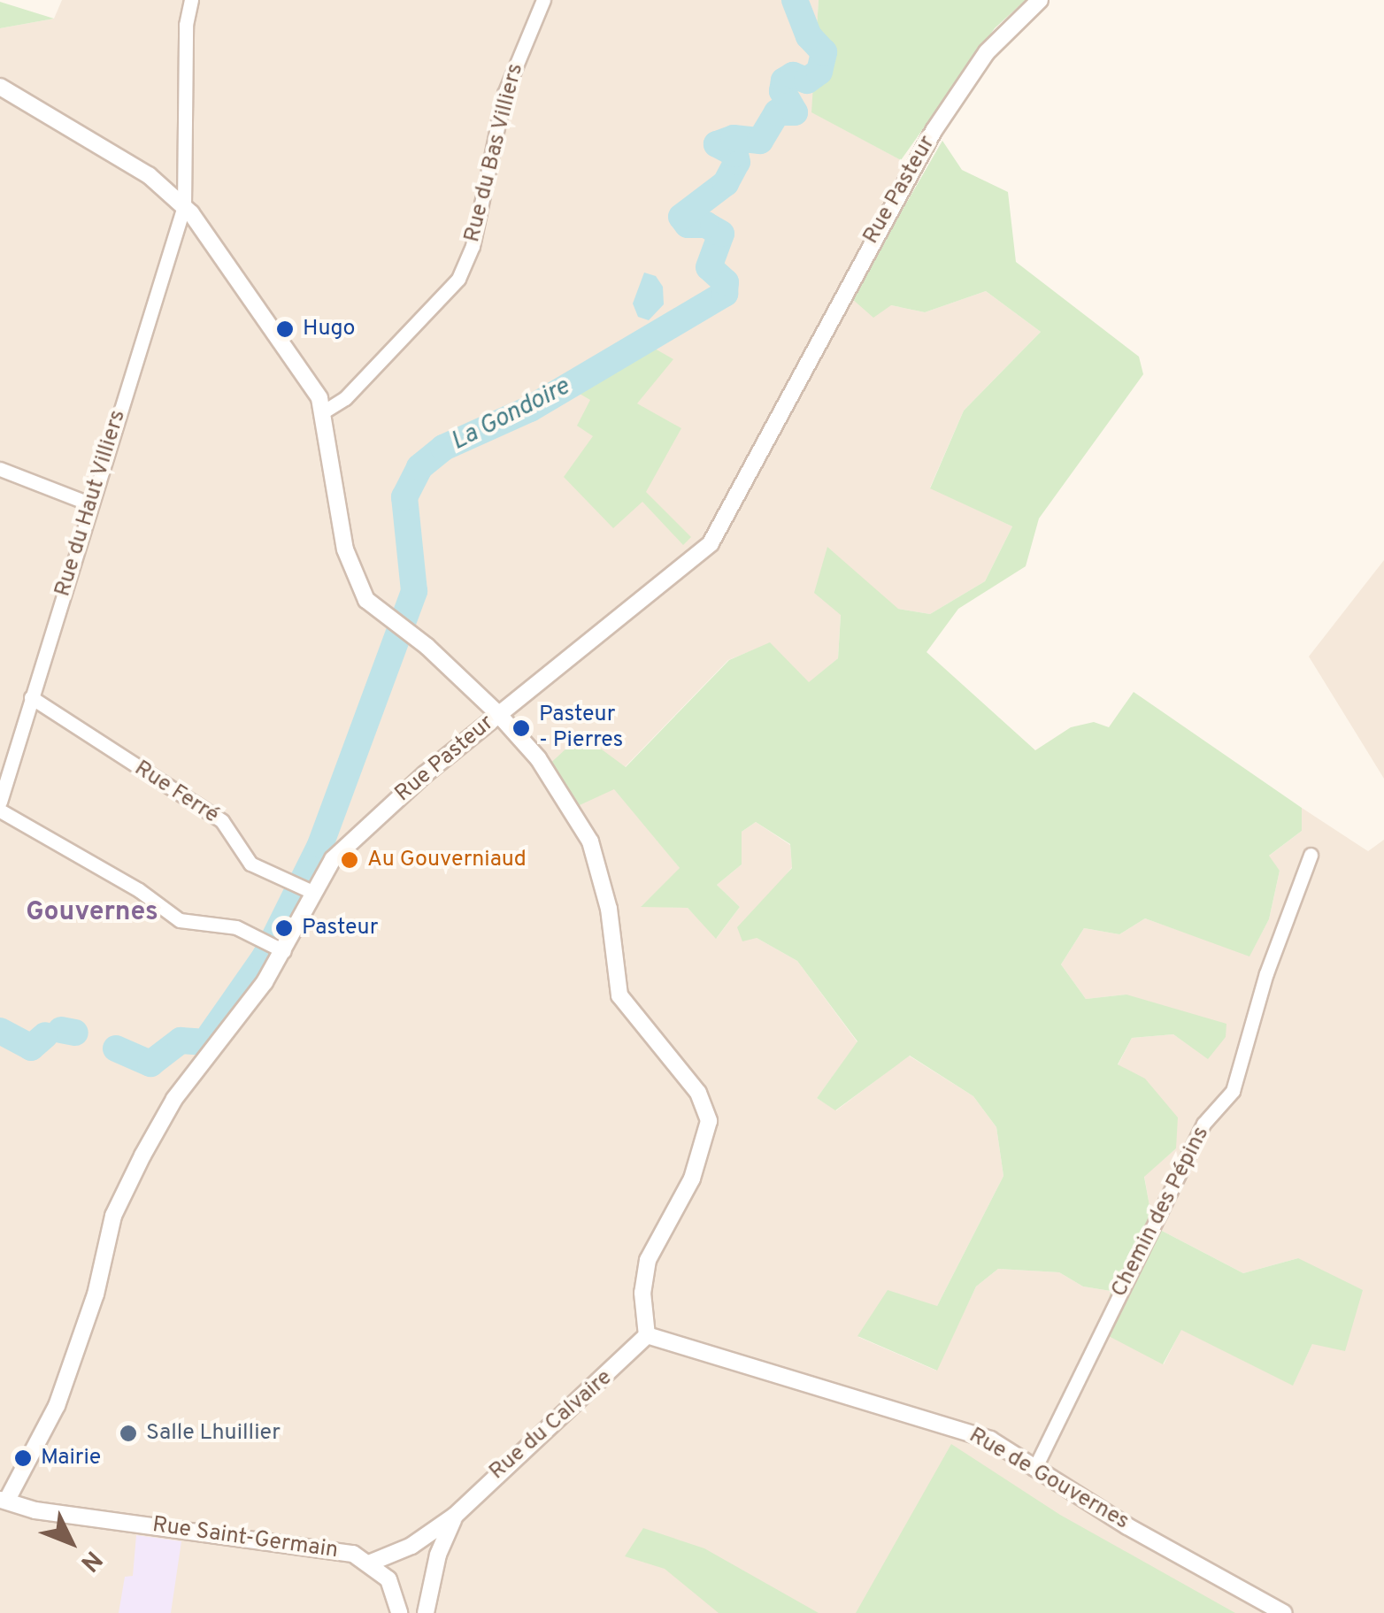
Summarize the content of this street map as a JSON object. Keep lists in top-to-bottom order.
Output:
{
  "streets": {
    "street": [
      "Rue du Bas Villiers",
      "Rue Pasteur",
      "Rue du Haut Villiers",
      "Rue Ferré",
      "Chemin des Pépins",
      "Rue du Calvaire",
      "Rue de Gouvernes",
      "Rue Saint-Germain"
    ]
  },
  "crossings": [
    ["Rue Pasteur", "Rue Ferré"],
    ["Rue Pasteur", "Rue Saint-Germain"],
    ["Rue du Haut Villiers", "Rue Ferré"],
    ["Chemin des Pépins", "Rue de Gouvernes"],
    ["Rue du Calvaire", "Rue de Gouvernes"],
    ["Rue du Calvaire", "Rue Saint-Germain"]
  ],
  "districts": ["Gouvernes"],
  "water": ["La Gondoire"],
  "places": [
    "Hugo",
    "Pasteur - Pierres",
    "Au Gouverniaud",
    "Pasteur",
    "Salle Lhuillier",
    "Mairie"
  ],
  "north": "bottom right"
}
